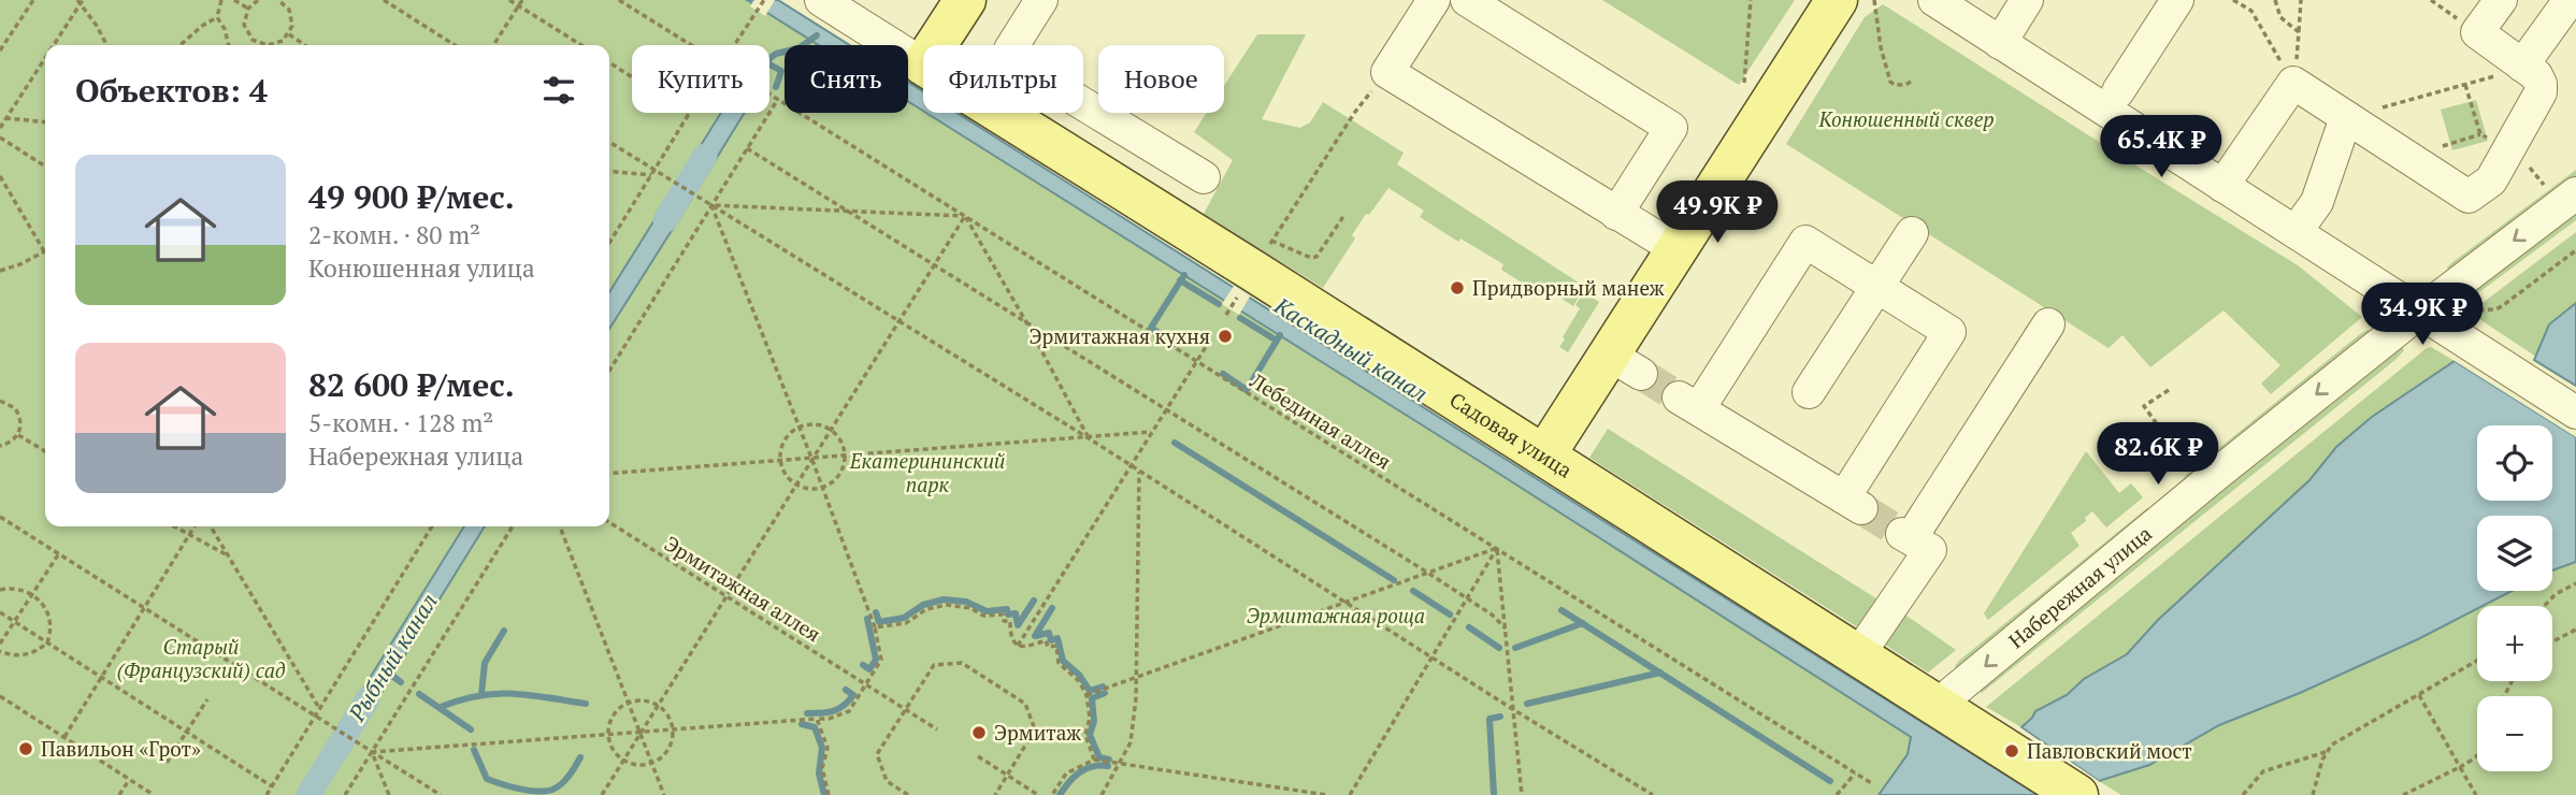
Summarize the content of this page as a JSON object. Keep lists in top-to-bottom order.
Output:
{
  "streets": {
    "main road": ["Садовая улица"],
    "street": ["Набережная улица"],
    "path": ["Лебединая аллея", "Эрмитажная аллея"]
  },
  "crossings": [
    ["Садовая улица", "Набережная улица"]
  ],
  "one_way": ["Набережная улица"],
  "water": ["Каскадный канал", "Рыбный канал"],
  "parks": [
    "Конюшенный сквер",
    "Екатерининский парк",
    "Эрмитажная роща",
    "Старый (Французский) сад"
  ],
  "places": [
    "Придворный манеж",
    "Эрмитажная кухня",
    "Эрмитаж",
    "Павильон «Грот»",
    "Павловский мост"
  ],
  "page": {
    "chip": [
      "Купить",
      "Снять",
      "Фильтры",
      "Новое"
    ],
    "heading": "Объектов: 4",
    "price": [
      "65.4K ₽",
      "49.9K ₽",
      "34.9K ₽",
      "82.6K ₽"
    ],
    "list": [
      {
        "name": "49 900 ₽/мес.",
        "note": "2-комн. · 80 m² · Конюшенная улица"
      },
      {
        "name": "82 600 ₽/мес.",
        "note": "5-комн. · 128 m² · Набережная улица"
      }
    ],
    "map_buttons": ["+", "−"]
  }
}
